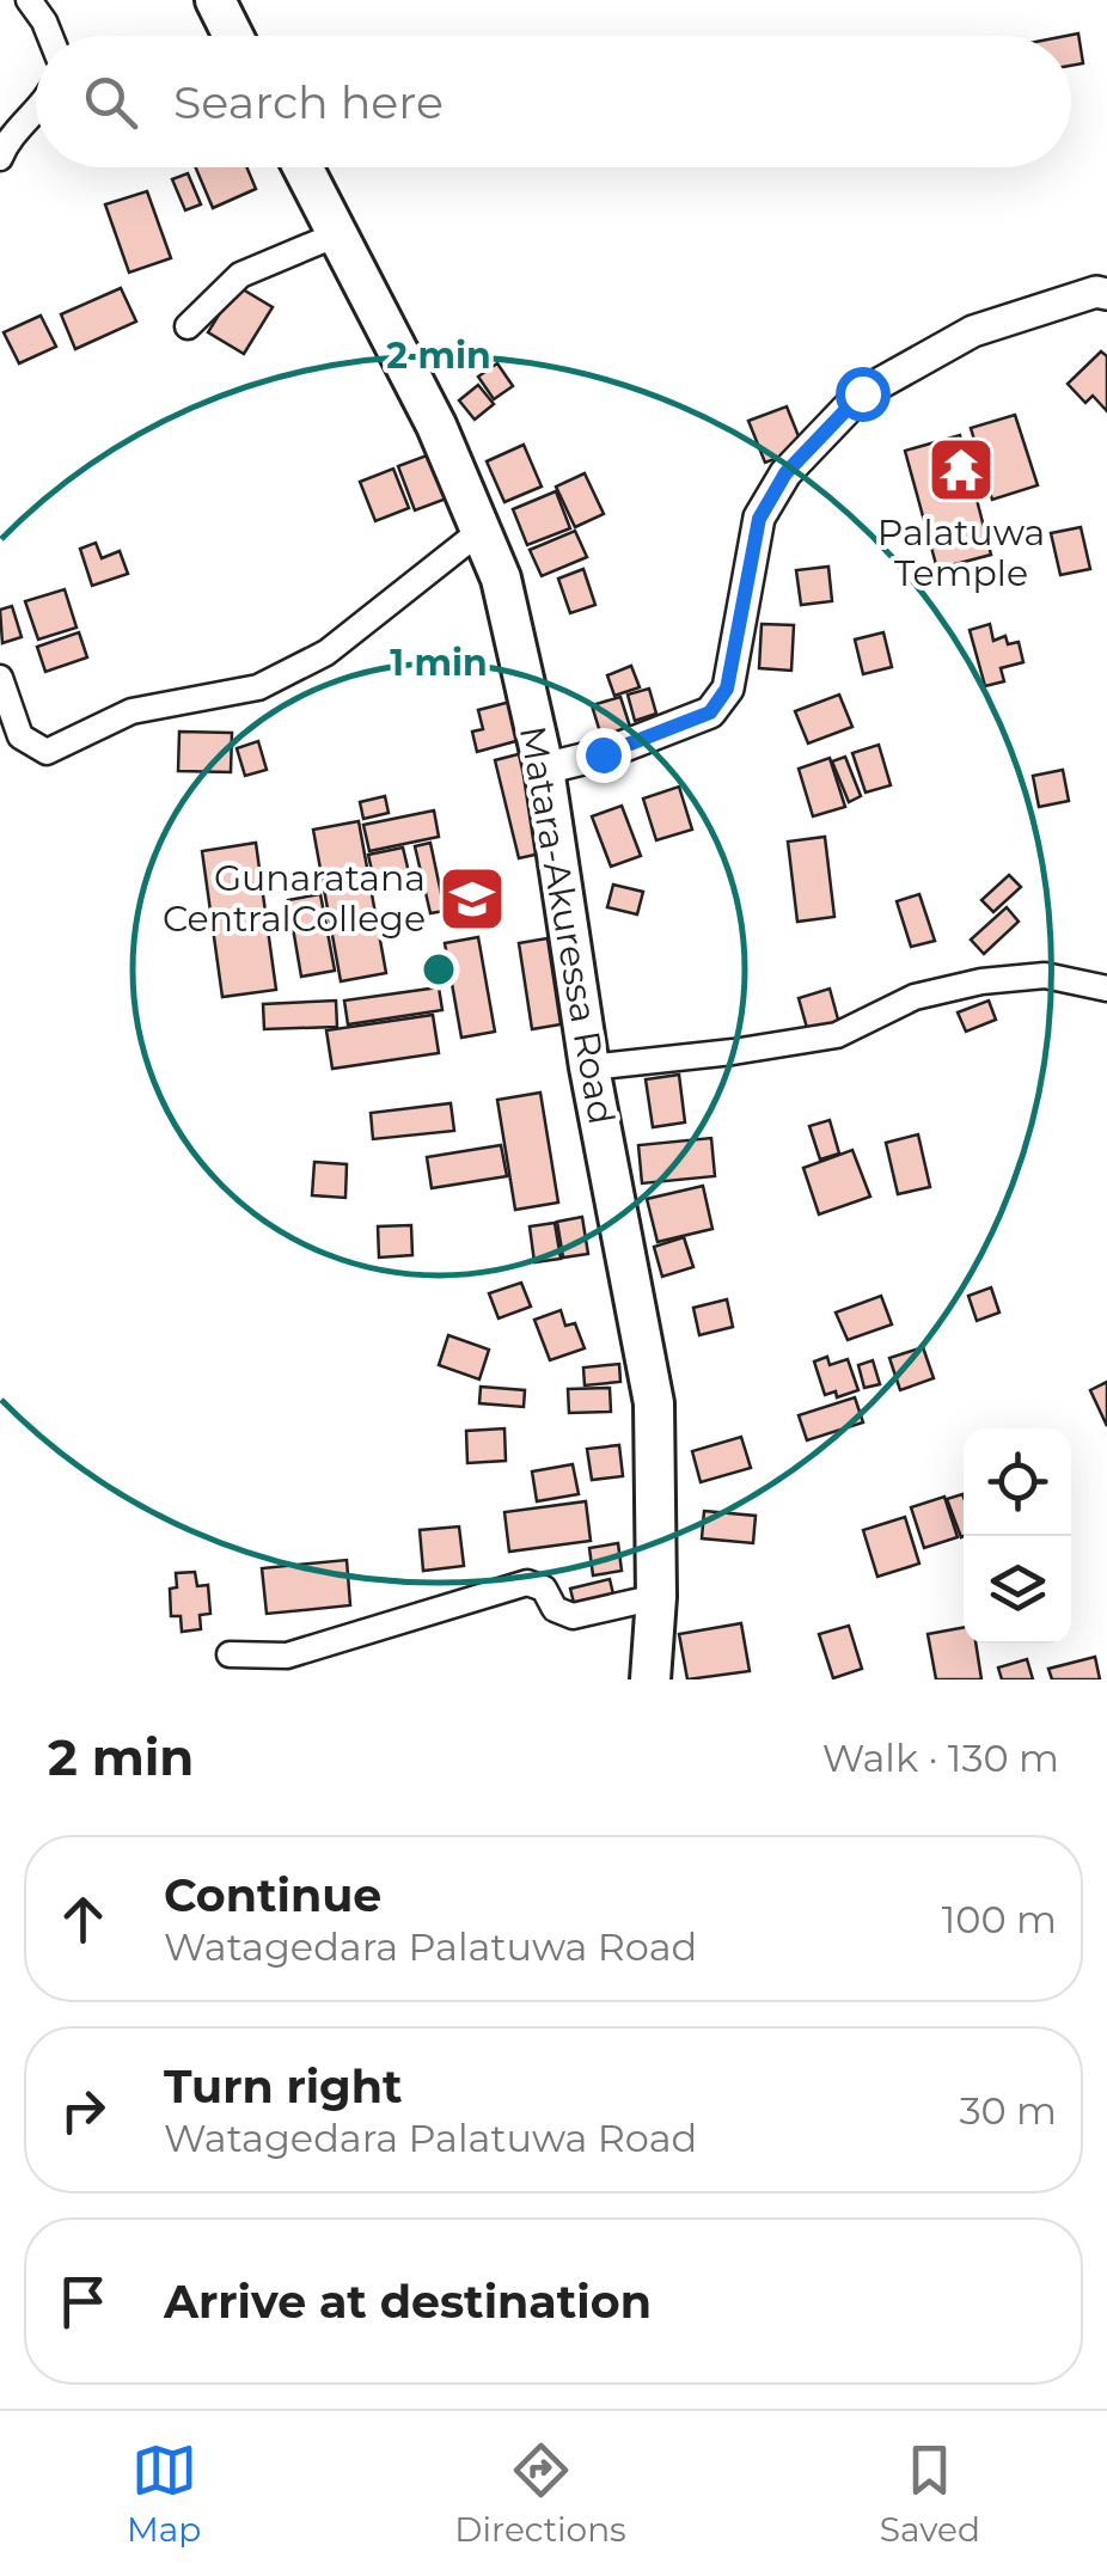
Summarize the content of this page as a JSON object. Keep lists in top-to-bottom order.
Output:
{
  "streets": {
    "highway": ["Matara-Akuressa Road"]
  },
  "places": {
    "temple": ["Palatuwa Temple"],
    "school or university": ["Gunaratana CentralCollege"]
  },
  "page": {
    "search": "Search here",
    "heading": ["2 min", "Walk · 130 m"],
    "list": [
      ["Continue", "Watagedara Palatuwa Road", "100 m"],
      ["Turn right", "Watagedara Palatuwa Road", "30 m"],
      "Arrive at destination"
    ],
    "nav": ["Map", "Directions", "Saved"]
  },
  "rings": ["2 min", "1 min"]
}
